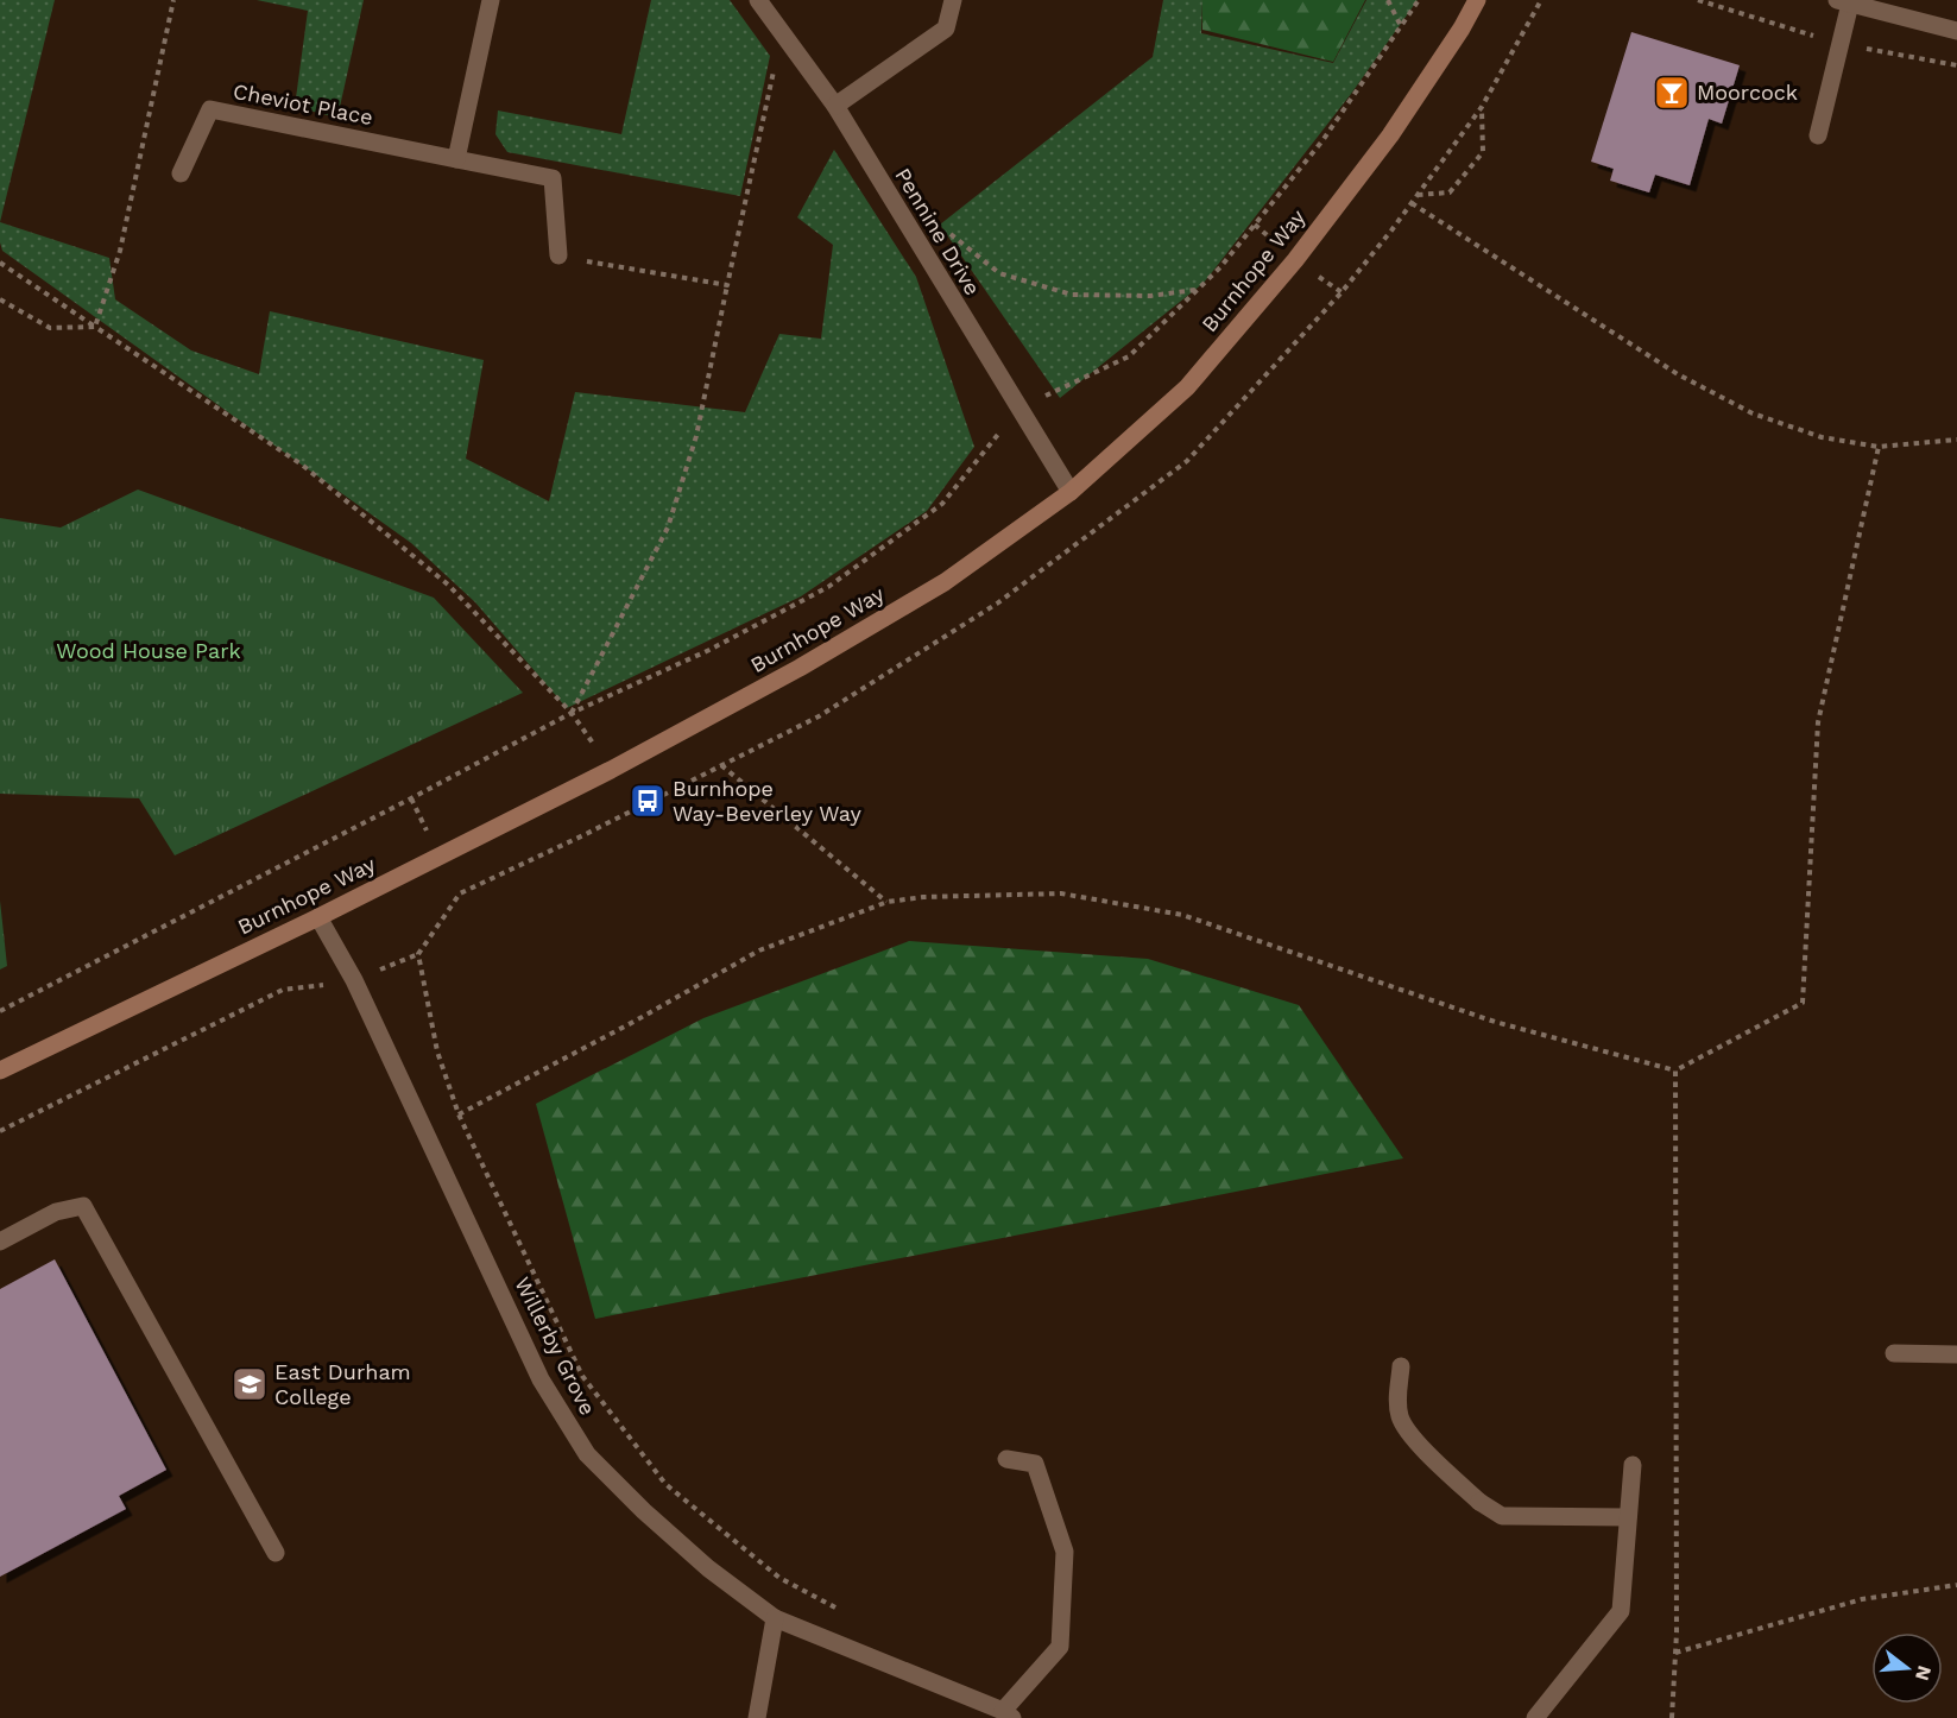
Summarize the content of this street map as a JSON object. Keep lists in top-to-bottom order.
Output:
{
  "streets": {
    "main road": ["Burnhope Way"],
    "street": ["Cheviot Place", "Pennine Drive", "Willerby Grove"]
  },
  "crossings": [
    ["Pennine Drive", "Burnhope Way"],
    ["Burnhope Way", "Willerby Grove"]
  ],
  "parks": ["Wood House Park"],
  "places": {
    "bar": ["Moorcock"],
    "bus stop": ["Burnhope Way-Beverley Way"],
    "school or university": ["East Durham College"]
  },
  "north": "right"
}
